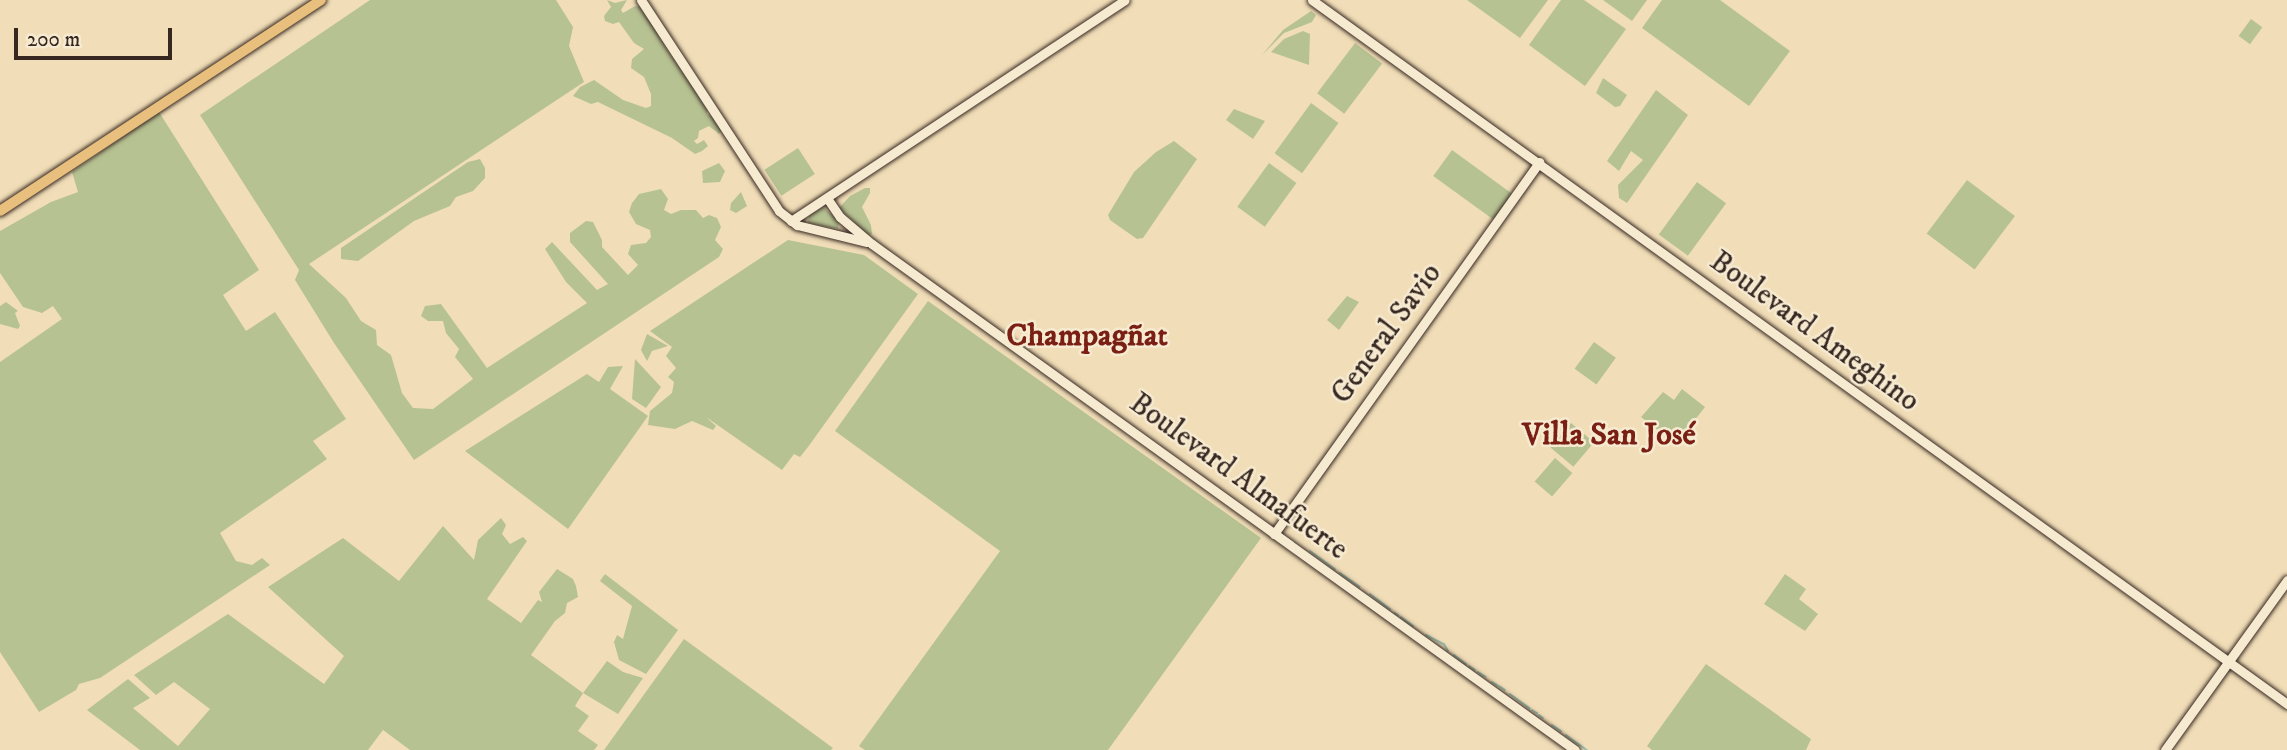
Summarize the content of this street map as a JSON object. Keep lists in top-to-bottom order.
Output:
{
  "streets": {
    "main road": ["Boulevard Ameghino", "General Savio", "Boulevard Almafuerte"]
  },
  "crossings": [
    ["Boulevard Ameghino", "General Savio"],
    ["General Savio", "Boulevard Almafuerte"]
  ],
  "districts": ["Champagñat", "Villa San José"],
  "scale_bar": "200 m"
}
